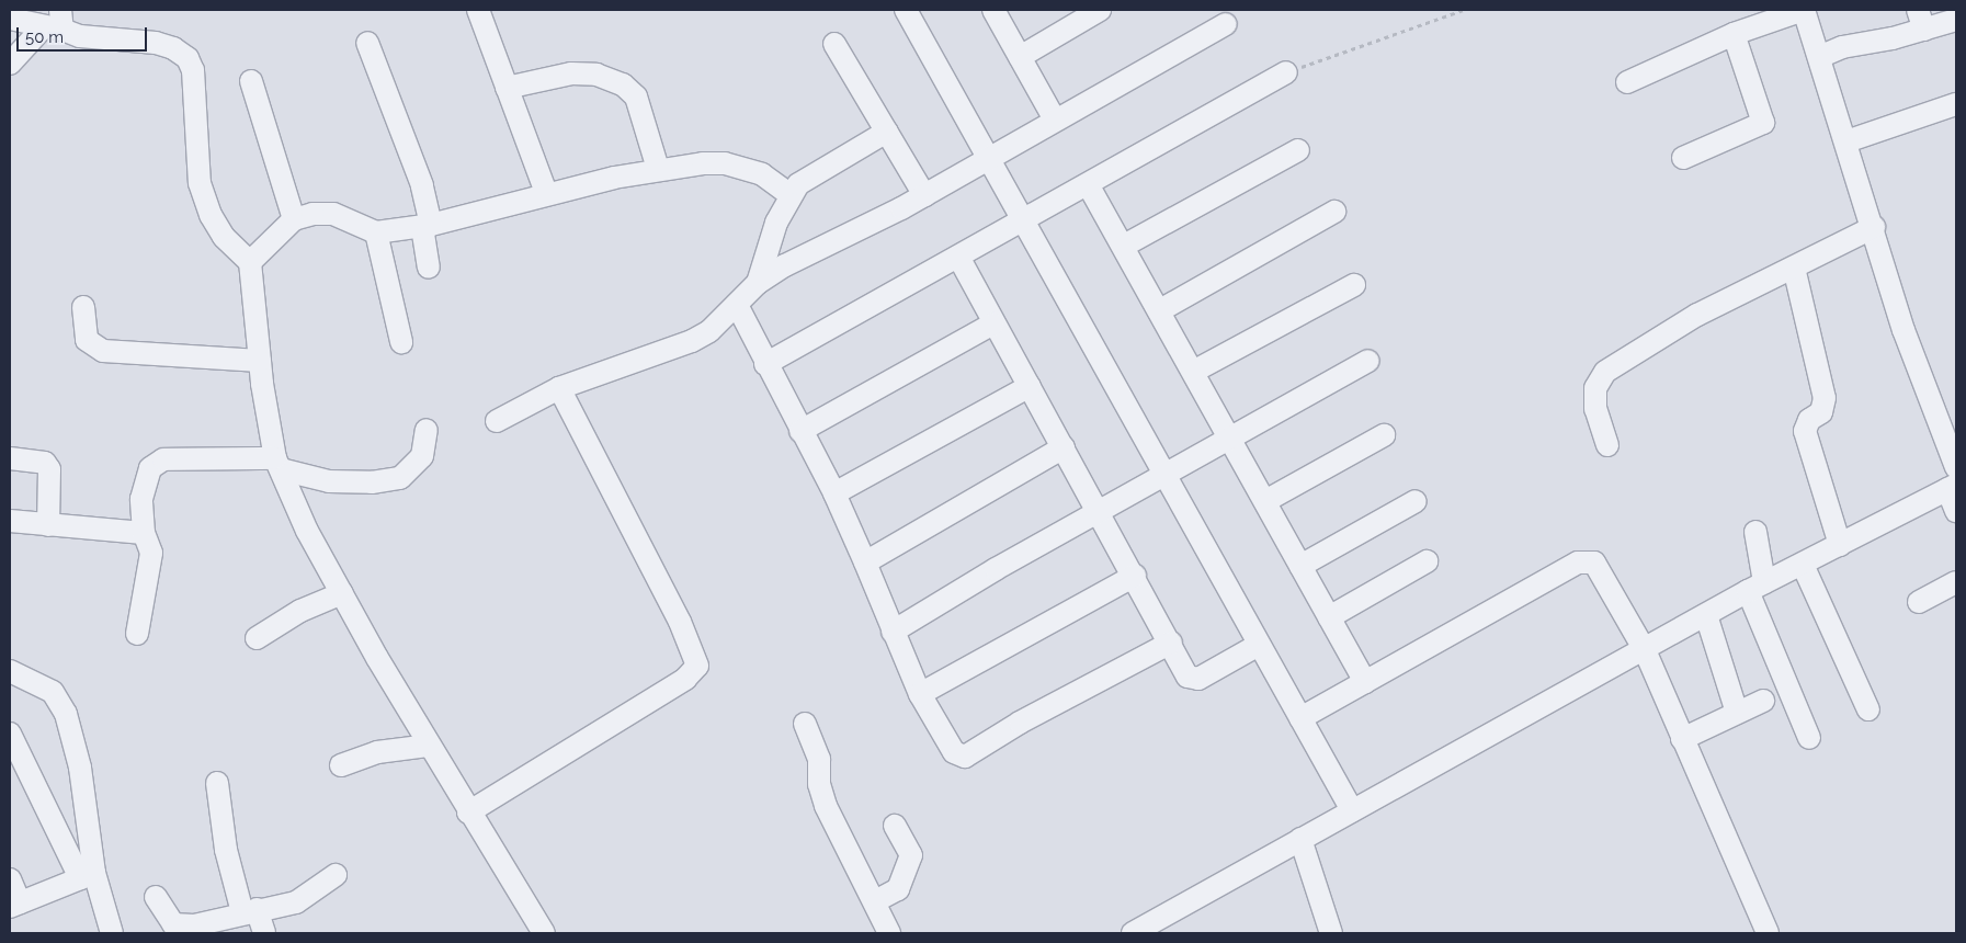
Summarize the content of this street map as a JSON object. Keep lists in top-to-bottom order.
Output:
{
  "scale_bar": "50 m"
}
